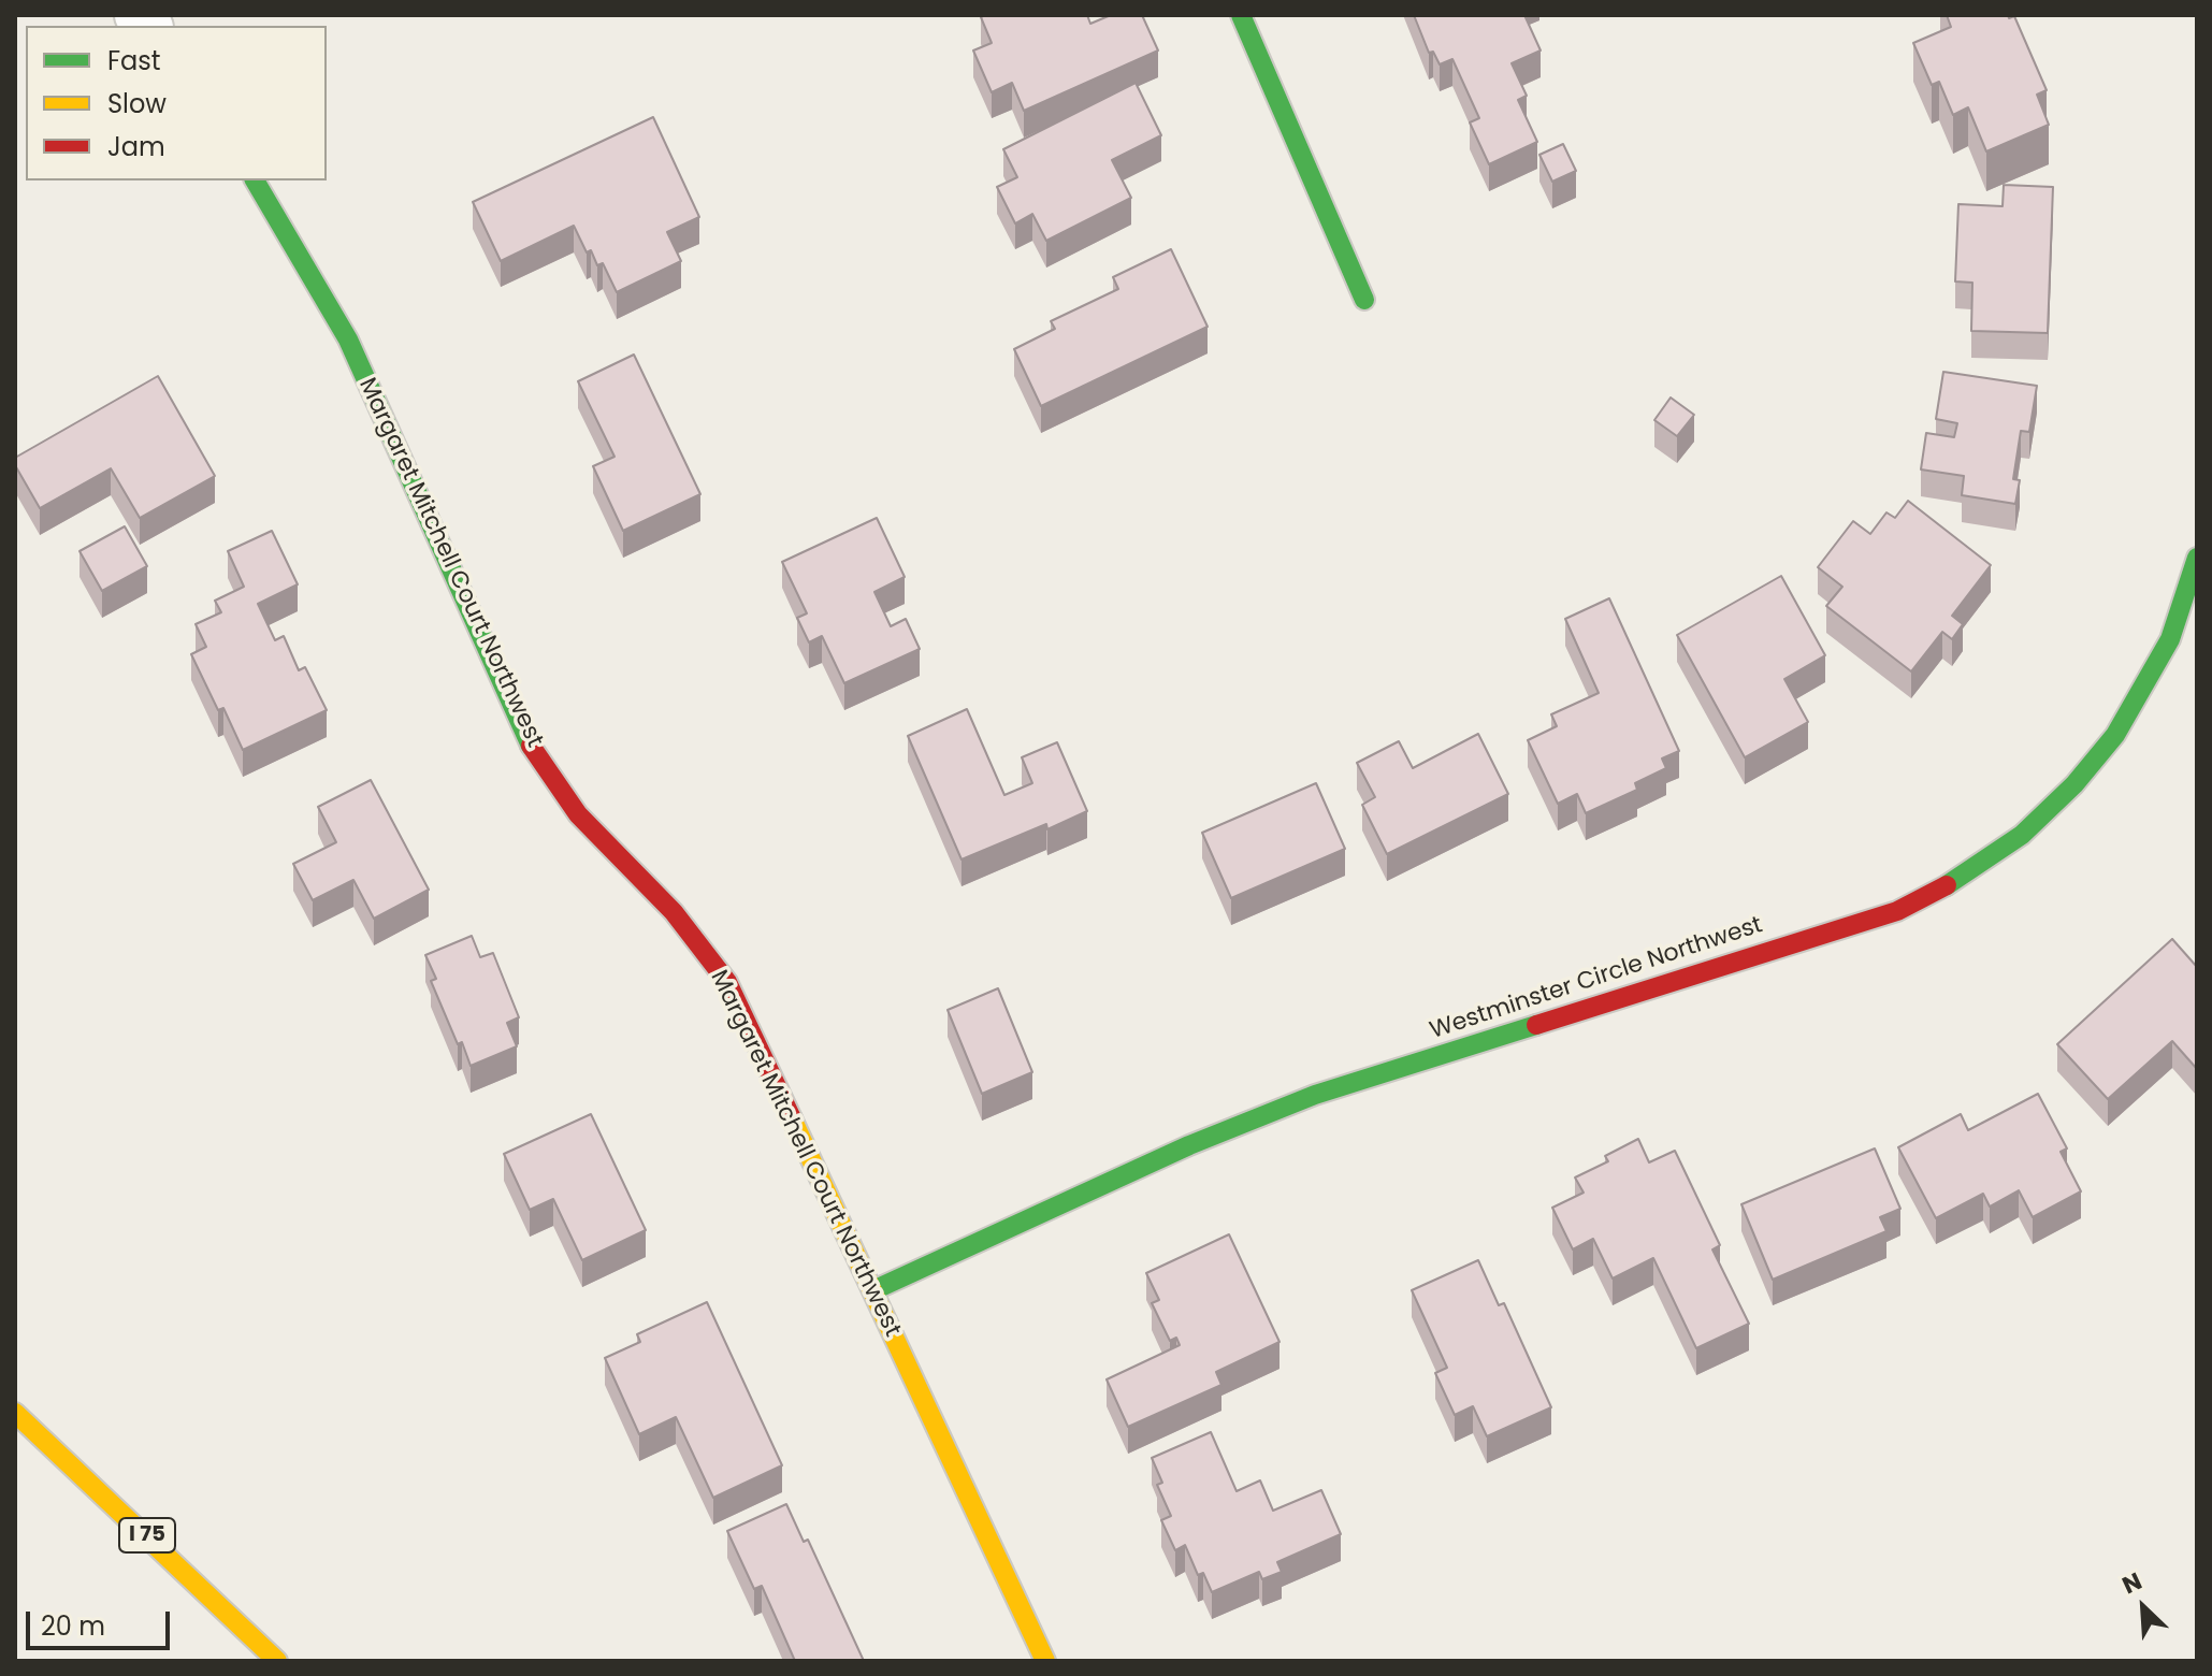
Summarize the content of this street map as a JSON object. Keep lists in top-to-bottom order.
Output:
{
  "streets": {
    "main road": ["Margaret Mitchell Court Northwest", "Westminster Circle Northwest", "I 75"]
  },
  "crossings": [
    ["Margaret Mitchell Court Northwest", "Westminster Circle Northwest"]
  ],
  "legend": ["Fast", "Slow", "Jam"],
  "scale_bar": "20 m",
  "north": "top left"
}
